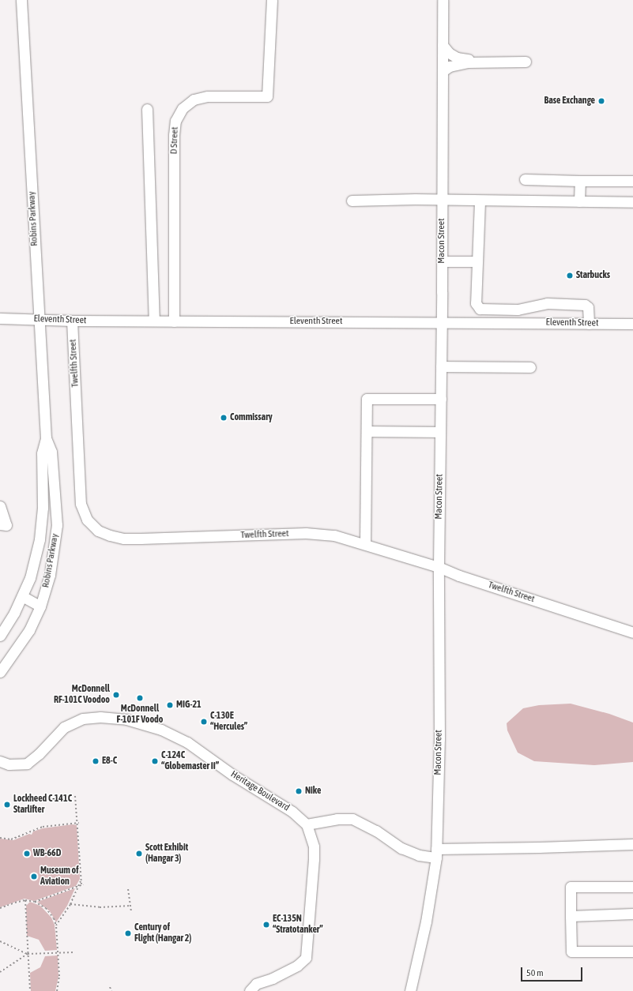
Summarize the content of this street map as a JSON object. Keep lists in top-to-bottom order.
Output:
{
  "streets": {
    "street": [
      "D Street",
      "Robins Parkway",
      "Macon Street",
      "Eleventh Street",
      "Twelfth Street",
      "Heritage Boulevard"
    ]
  },
  "crossings": [
    ["D Street", "Eleventh Street"],
    ["Robins Parkway", "Eleventh Street"],
    ["Macon Street", "Eleventh Street"],
    ["Macon Street", "Twelfth Street"],
    ["Eleventh Street", "Twelfth Street"]
  ],
  "places": [
    "Base Exchange",
    "Starbucks",
    "Commissary",
    "McDonnell RF-101C Voodoo",
    "McDonnell F-101F Voodo",
    "MIG-21",
    "C-130E “Hercules”",
    "E8-C",
    "C-124C “Globemaster II”",
    "Nike",
    "Lockheed C-141C Starlifter",
    "WB-66D",
    "Scott Exhibit (Hangar 3)",
    "Museum of Aviation",
    "EC-135N “Stratotanker”",
    "Century of Flight (Hangar 2)"
  ],
  "scale_bar": "50 m"
}
